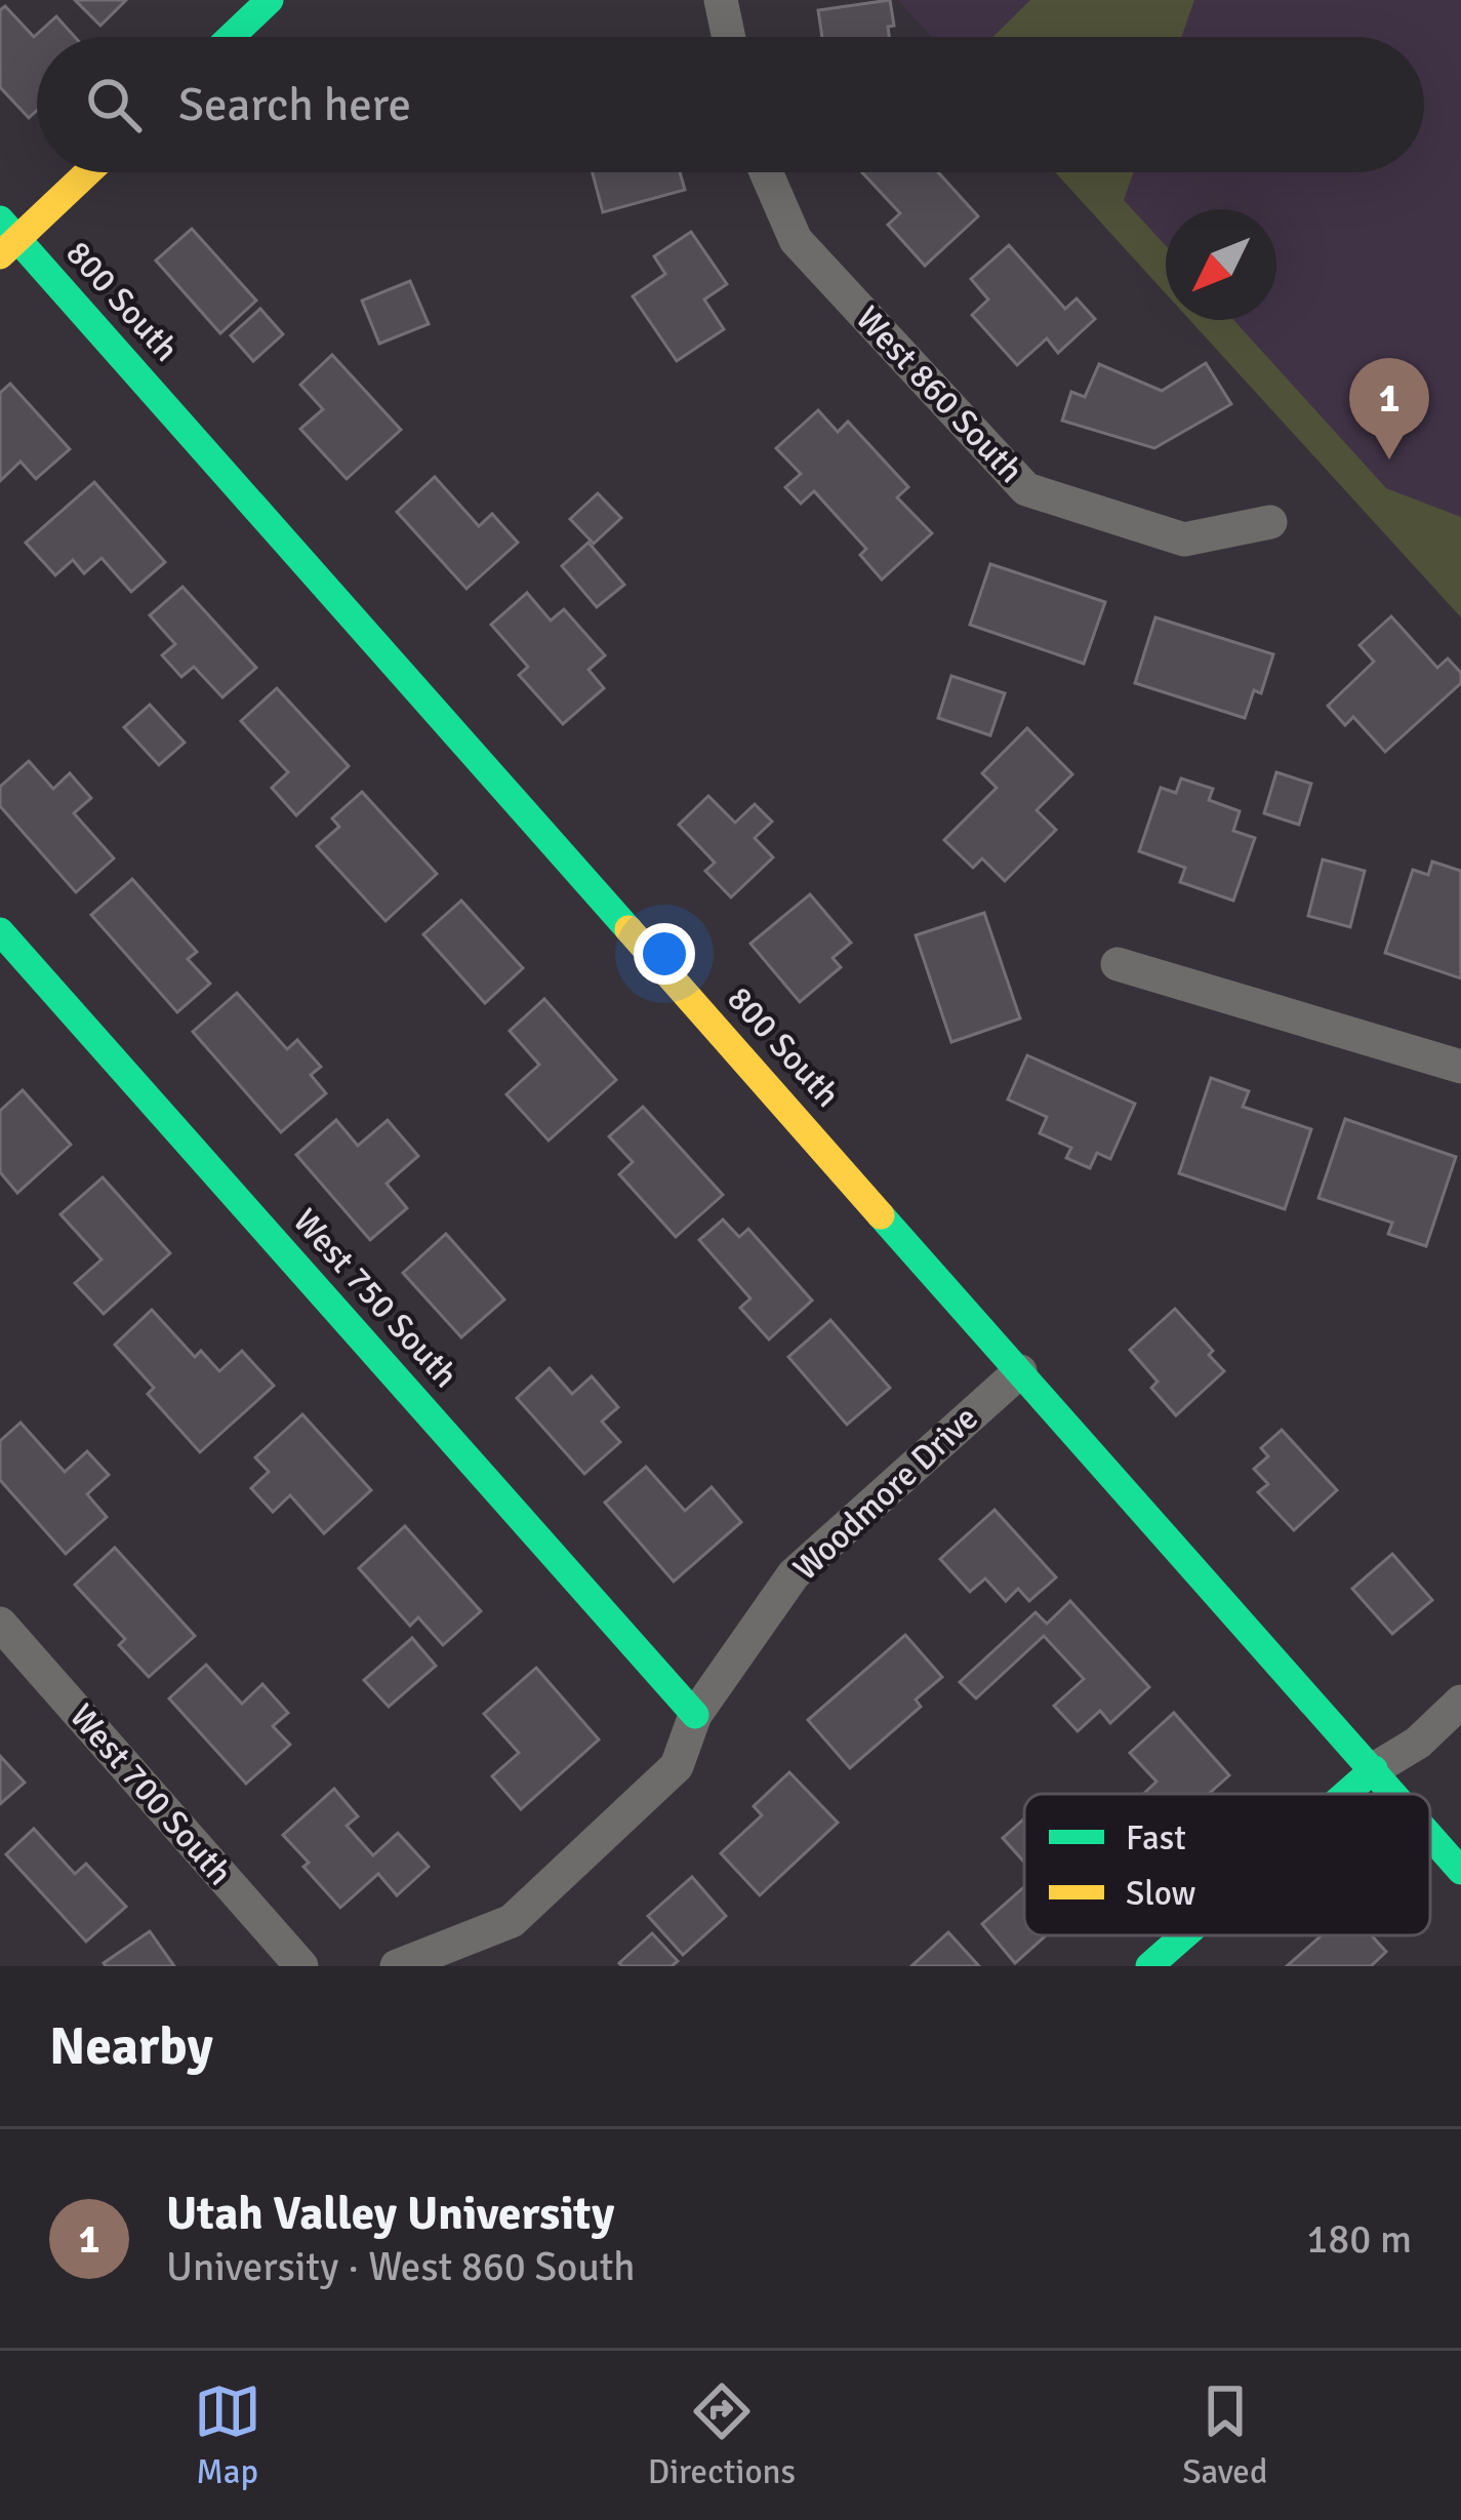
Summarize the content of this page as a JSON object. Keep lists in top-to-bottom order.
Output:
{
  "streets": {
    "street": [
      "800 South",
      "West 860 South",
      "West 750 South",
      "Woodmore Drive",
      "West 700 South"
    ]
  },
  "crossings": [
    ["800 South", "Woodmore Drive"],
    ["West 750 South", "Woodmore Drive"]
  ],
  "legend": ["Fast", "Slow"],
  "north": "bottom left",
  "page": {
    "search": "Search here",
    "pins": "1",
    "heading": "Nearby",
    "list": [
      {
        "mark": "1",
        "name": "Utah Valley University",
        "note": "University · West 860 South",
        "value": "180 m"
      }
    ],
    "nav": ["Map", "Directions", "Saved"]
  }
}
